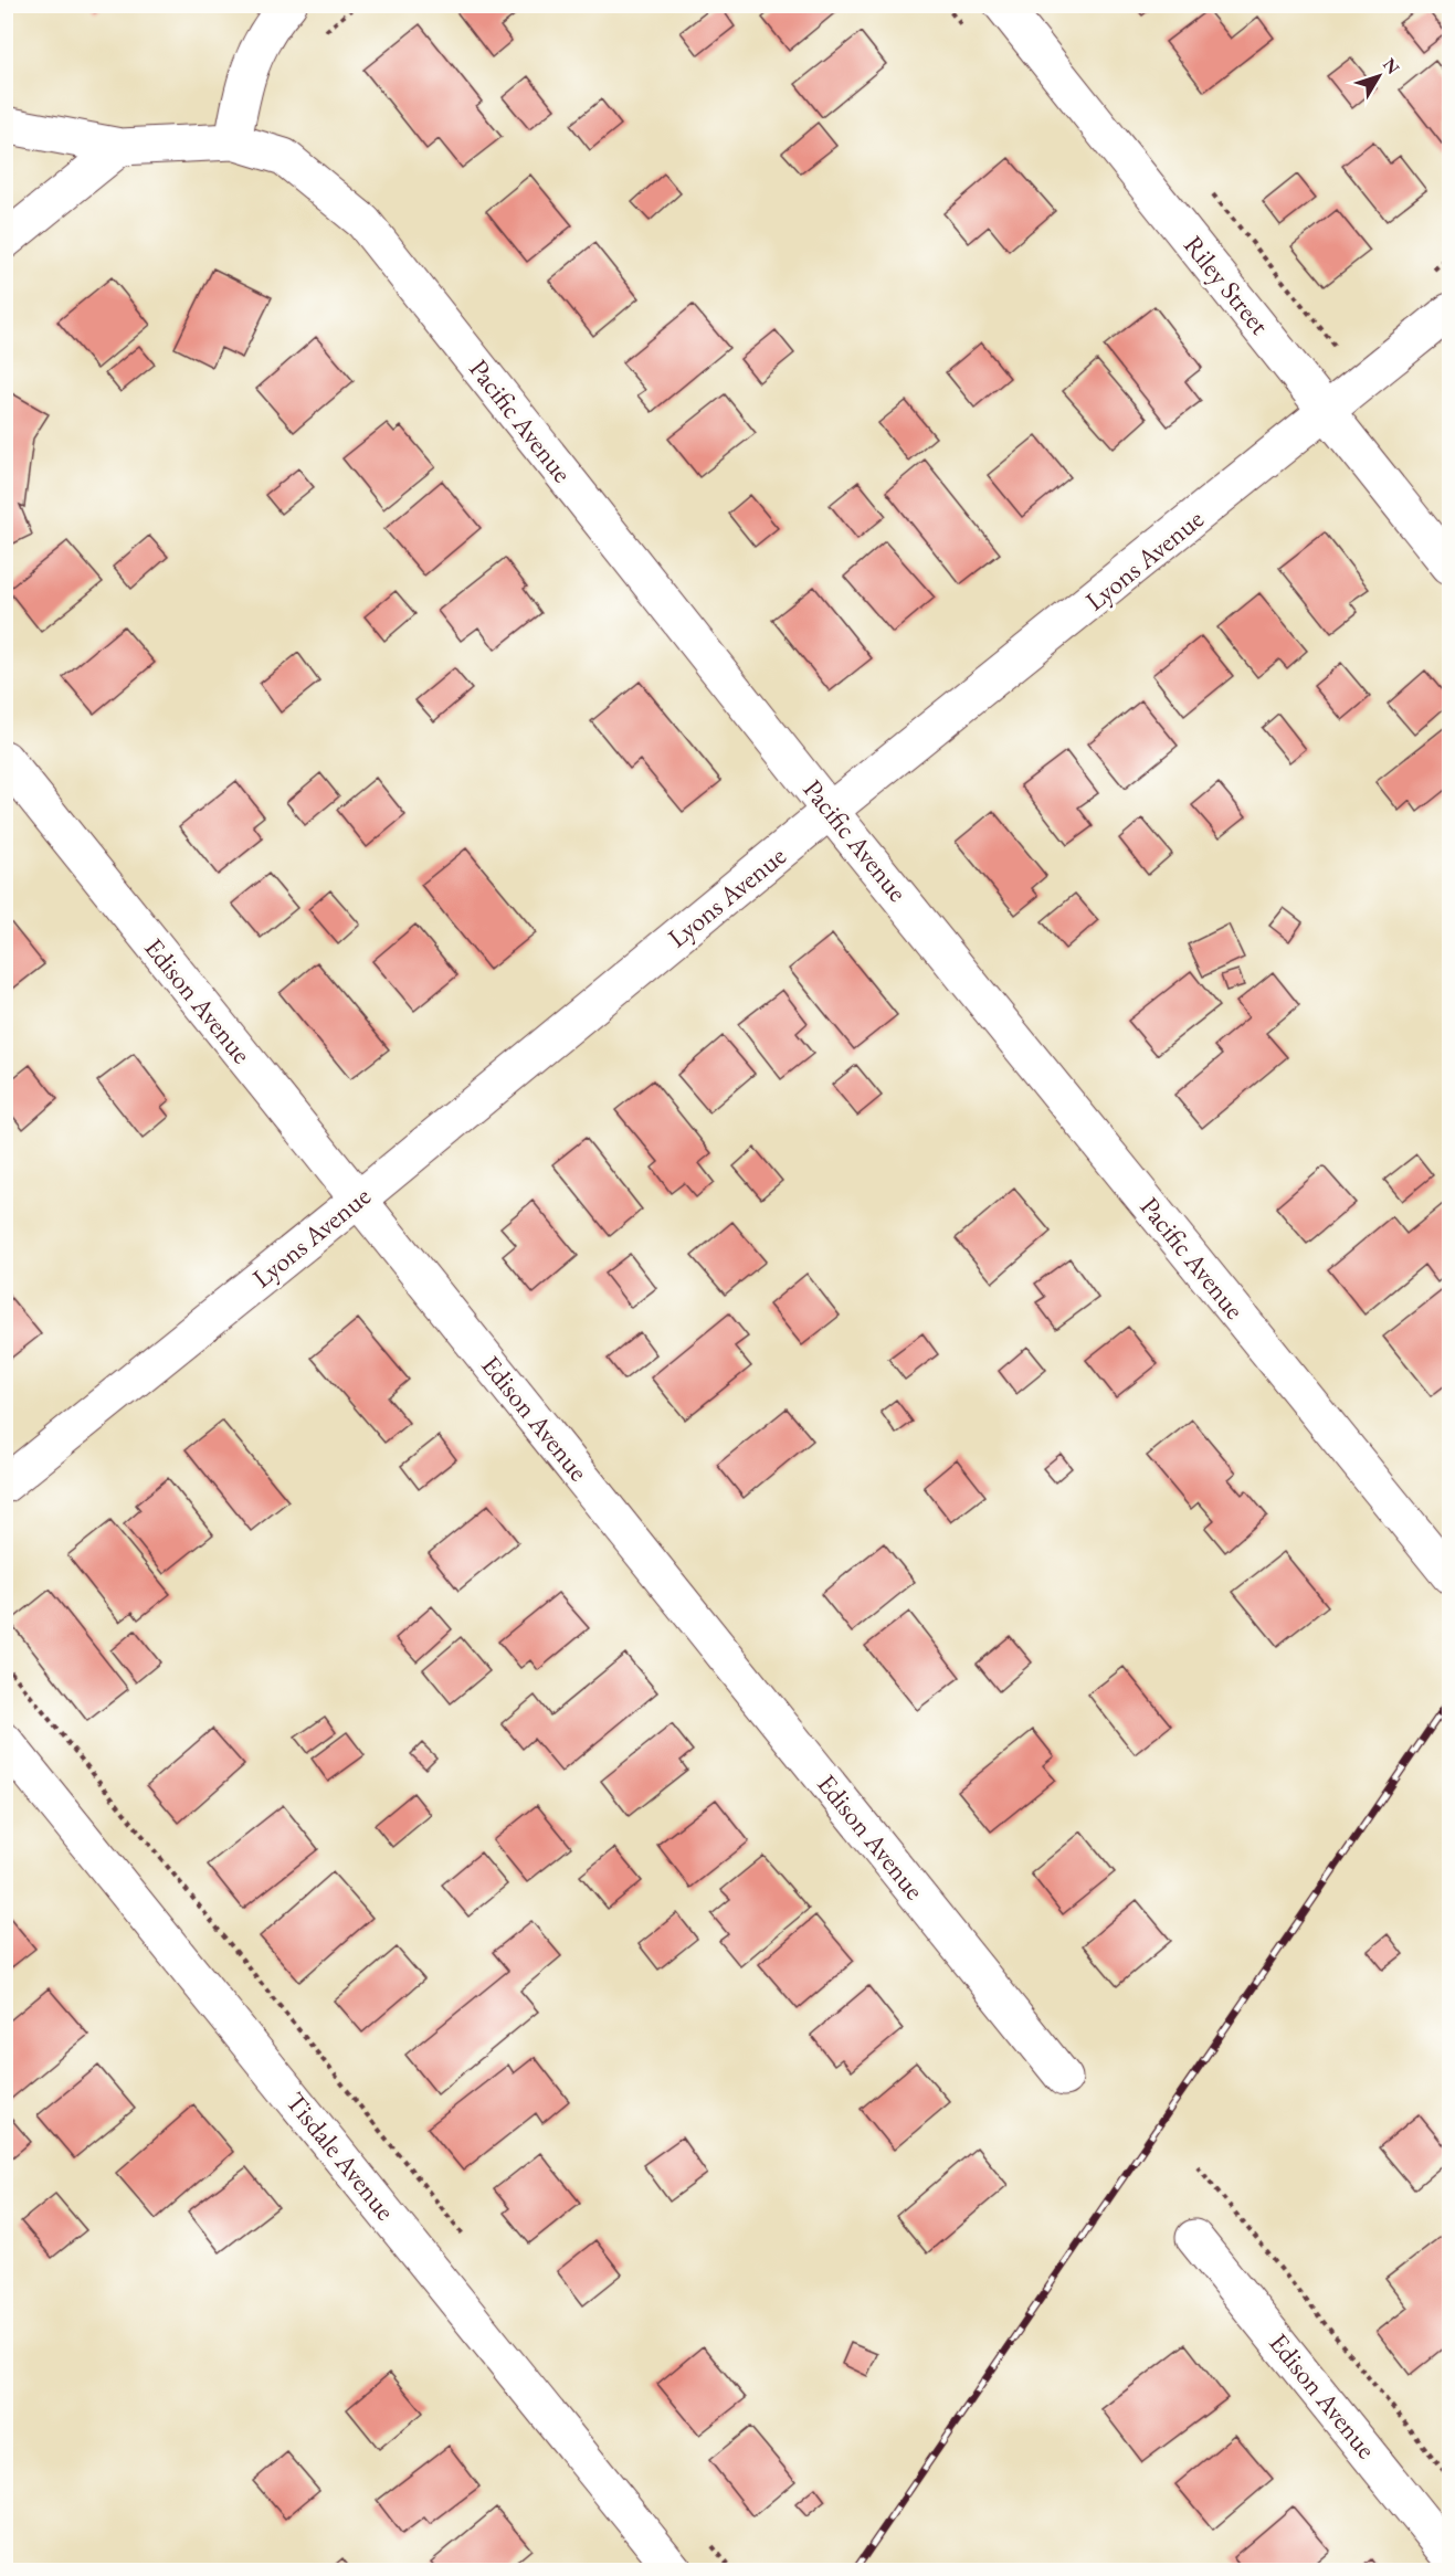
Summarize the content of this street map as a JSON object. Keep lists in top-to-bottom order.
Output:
{
  "streets": {
    "street": [
      "Riley Street",
      "Pacific Avenue",
      "Lyons Avenue",
      "Edison Avenue",
      "Tisdale Avenue"
    ]
  },
  "crossings": [
    ["Riley Street", "Lyons Avenue"],
    ["Pacific Avenue", "Lyons Avenue"],
    ["Lyons Avenue", "Edison Avenue"]
  ],
  "north": "top right"
}
